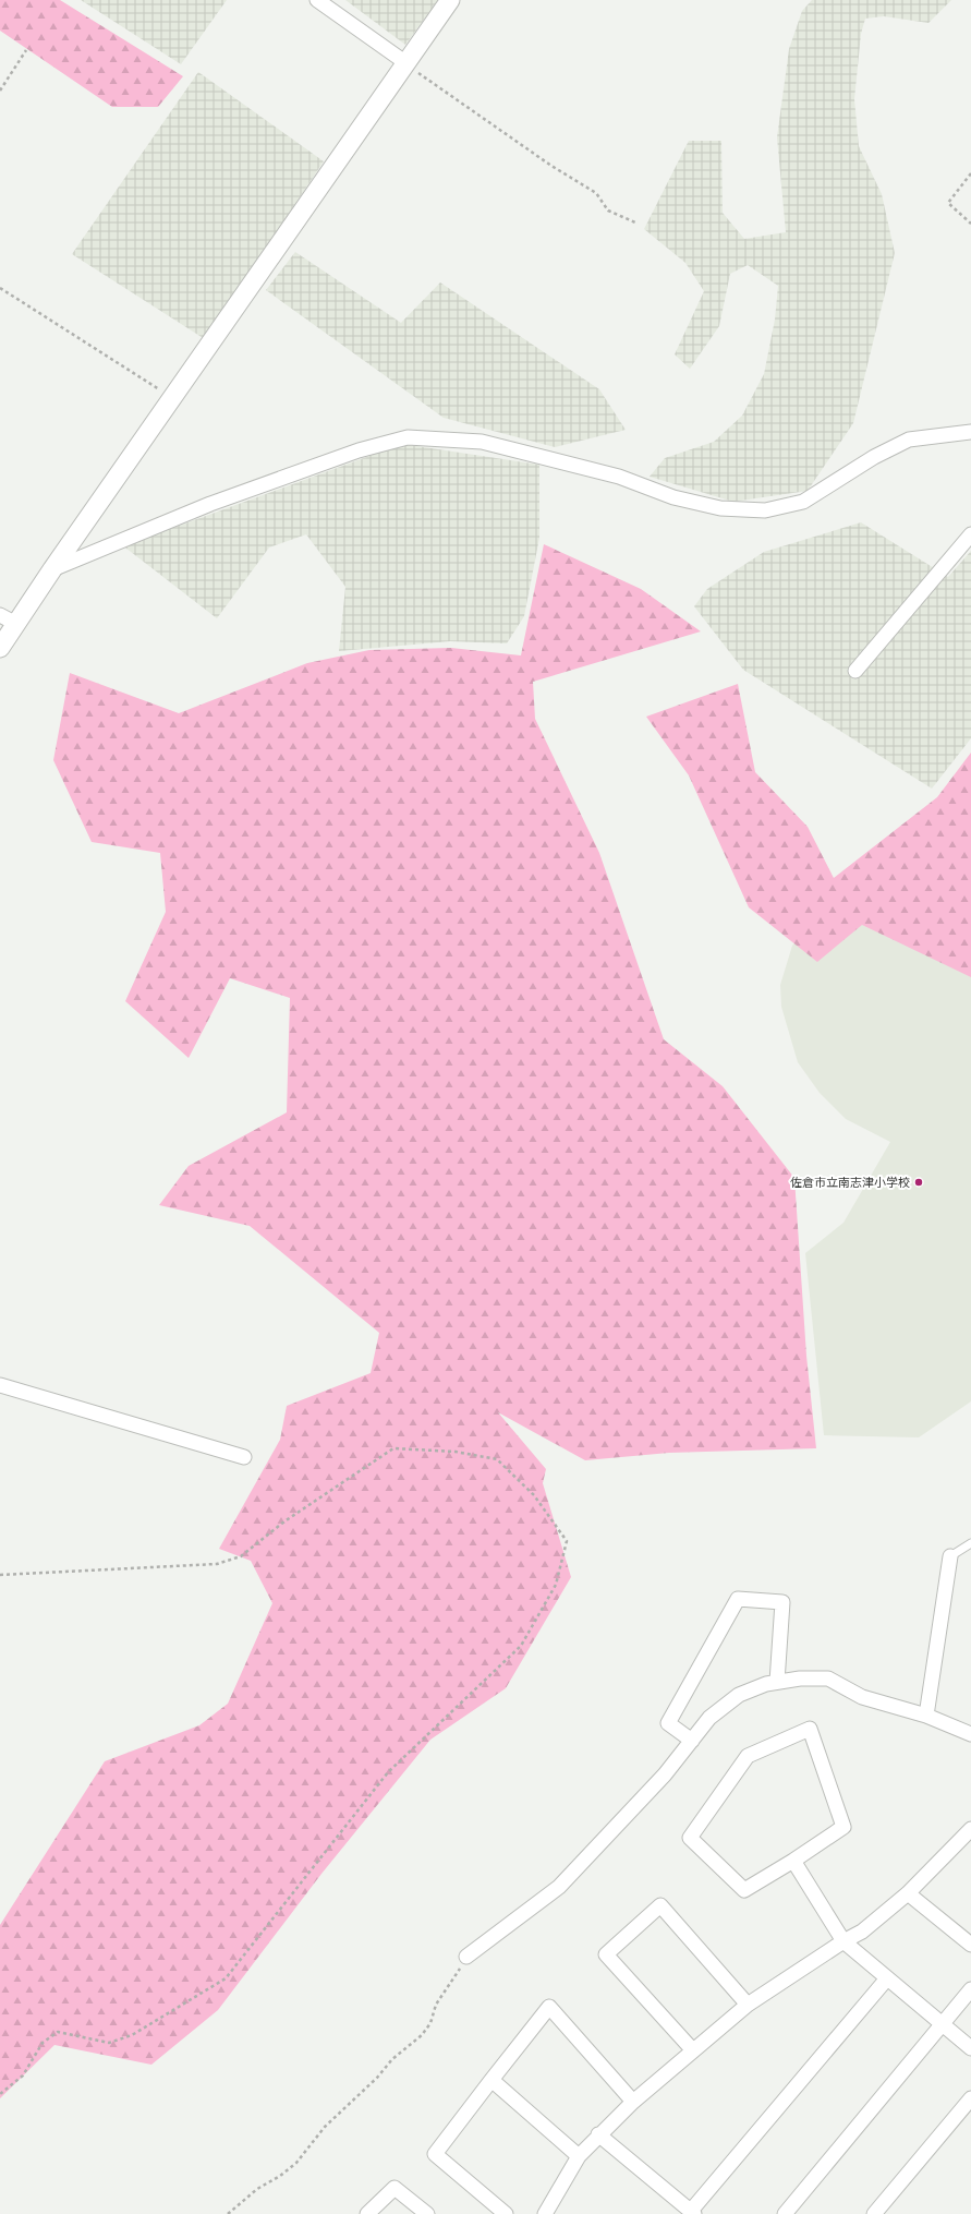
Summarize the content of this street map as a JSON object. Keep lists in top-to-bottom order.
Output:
{
  "places": ["佐倉市立南志津小学校"]
}
